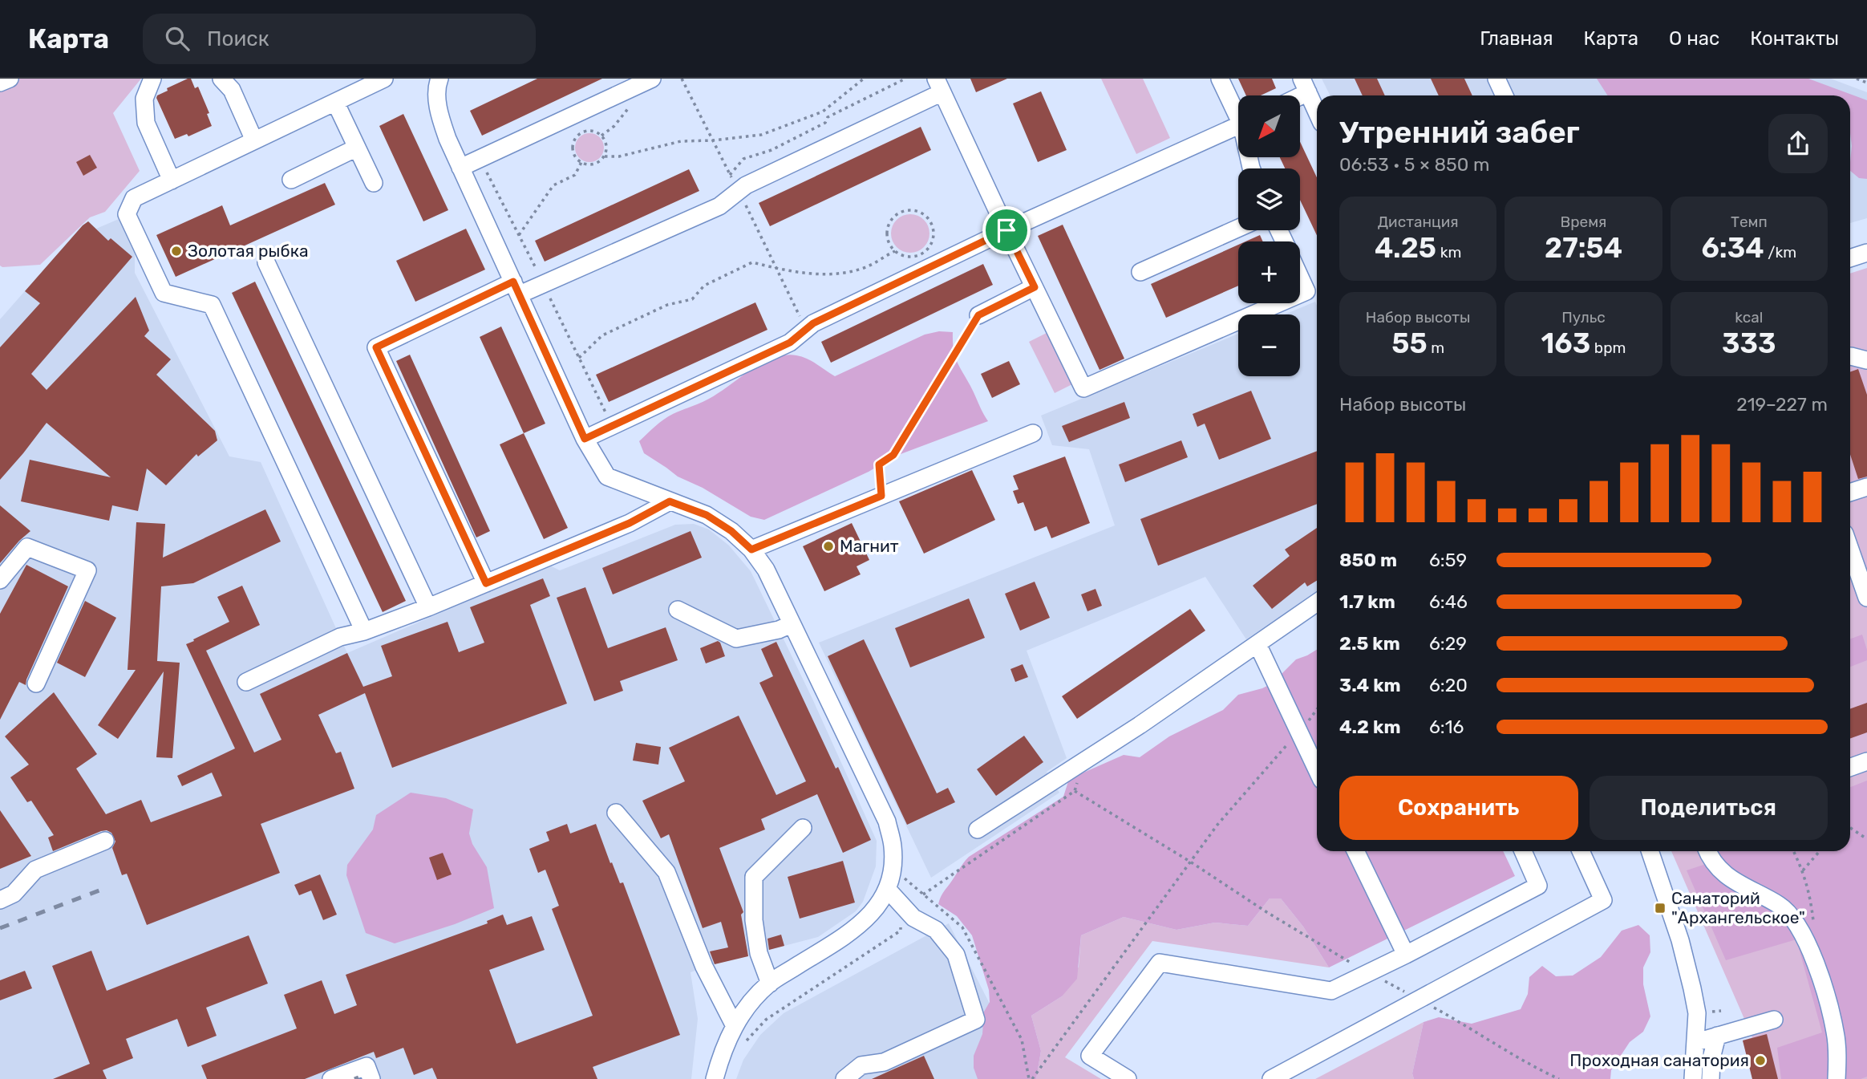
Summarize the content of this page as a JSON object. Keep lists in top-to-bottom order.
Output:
{
  "places": {
    "other": ["Золотая рыбка", "Магнит", "Проходная санатория"],
    "transit": ["Санаторий \"Архангельское\""]
  },
  "north": "bottom left",
  "page": {
    "header": "Карта",
    "search": "Поиск",
    "nav": [
      "Главная",
      "Карта",
      "О нас",
      "Контакты"
    ],
    "map_buttons": ["+", "−"],
    "heading": ["Утренний забег", "06:53 · 5 × 850 m"],
    "stats": [
      ["Дистанция", "4.25 km"],
      ["Время", "27:54"],
      ["Темп", "6:34 /km"],
      ["Набор высоты", "55 m"],
      ["Пульс", "163 bpm"],
      ["kcal", "333"]
    ],
    "chart": ["Набор высоты", "219–227 m"],
    "list": [
      {
        "name": "850 m",
        "note": "6:59"
      },
      {
        "name": "1.7 km",
        "note": "6:46"
      },
      {
        "name": "2.5 km",
        "note": "6:29"
      },
      {
        "name": "3.4 km",
        "note": "6:20"
      },
      {
        "name": "4.2 km",
        "note": "6:16"
      }
    ],
    "buttons": ["Сохранить", "Поделиться"]
  }
}
